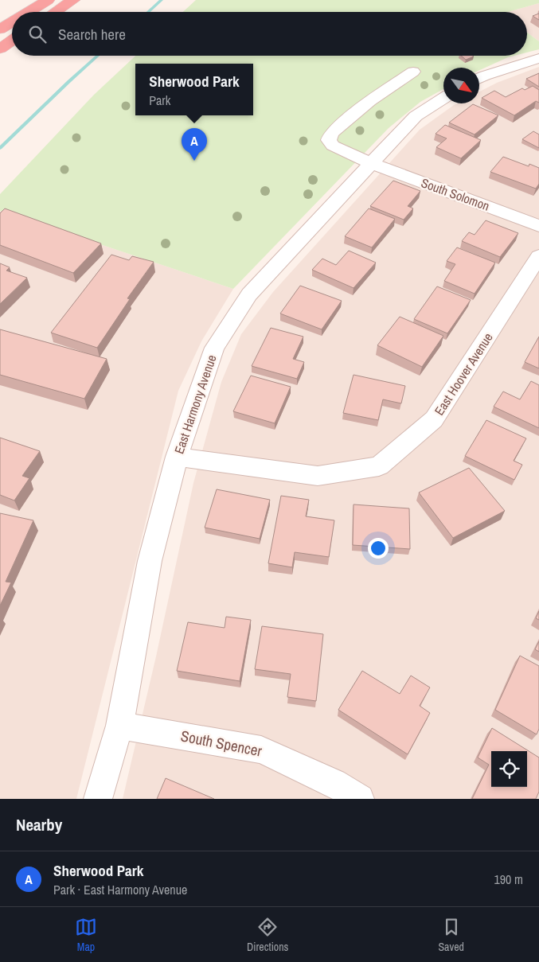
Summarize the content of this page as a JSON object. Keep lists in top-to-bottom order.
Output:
{
  "streets": {
    "street": [
      "South Solomon",
      "East Hoover Avenue",
      "East Harmony Avenue",
      "South Spencer"
    ]
  },
  "crossings": [
    ["South Solomon", "East Harmony Avenue"],
    ["East Hoover Avenue", "East Harmony Avenue"],
    ["East Harmony Avenue", "South Spencer"]
  ],
  "north": "bottom right",
  "page": {
    "search": "Search here",
    "popup": ["Sherwood Park", "Park"],
    "pins": "A",
    "heading": "Nearby",
    "list": [
      {
        "mark": "A",
        "name": "Sherwood Park",
        "note": "Park · East Harmony Avenue",
        "value": "190 m"
      }
    ],
    "nav": ["Map", "Directions", "Saved"]
  }
}
